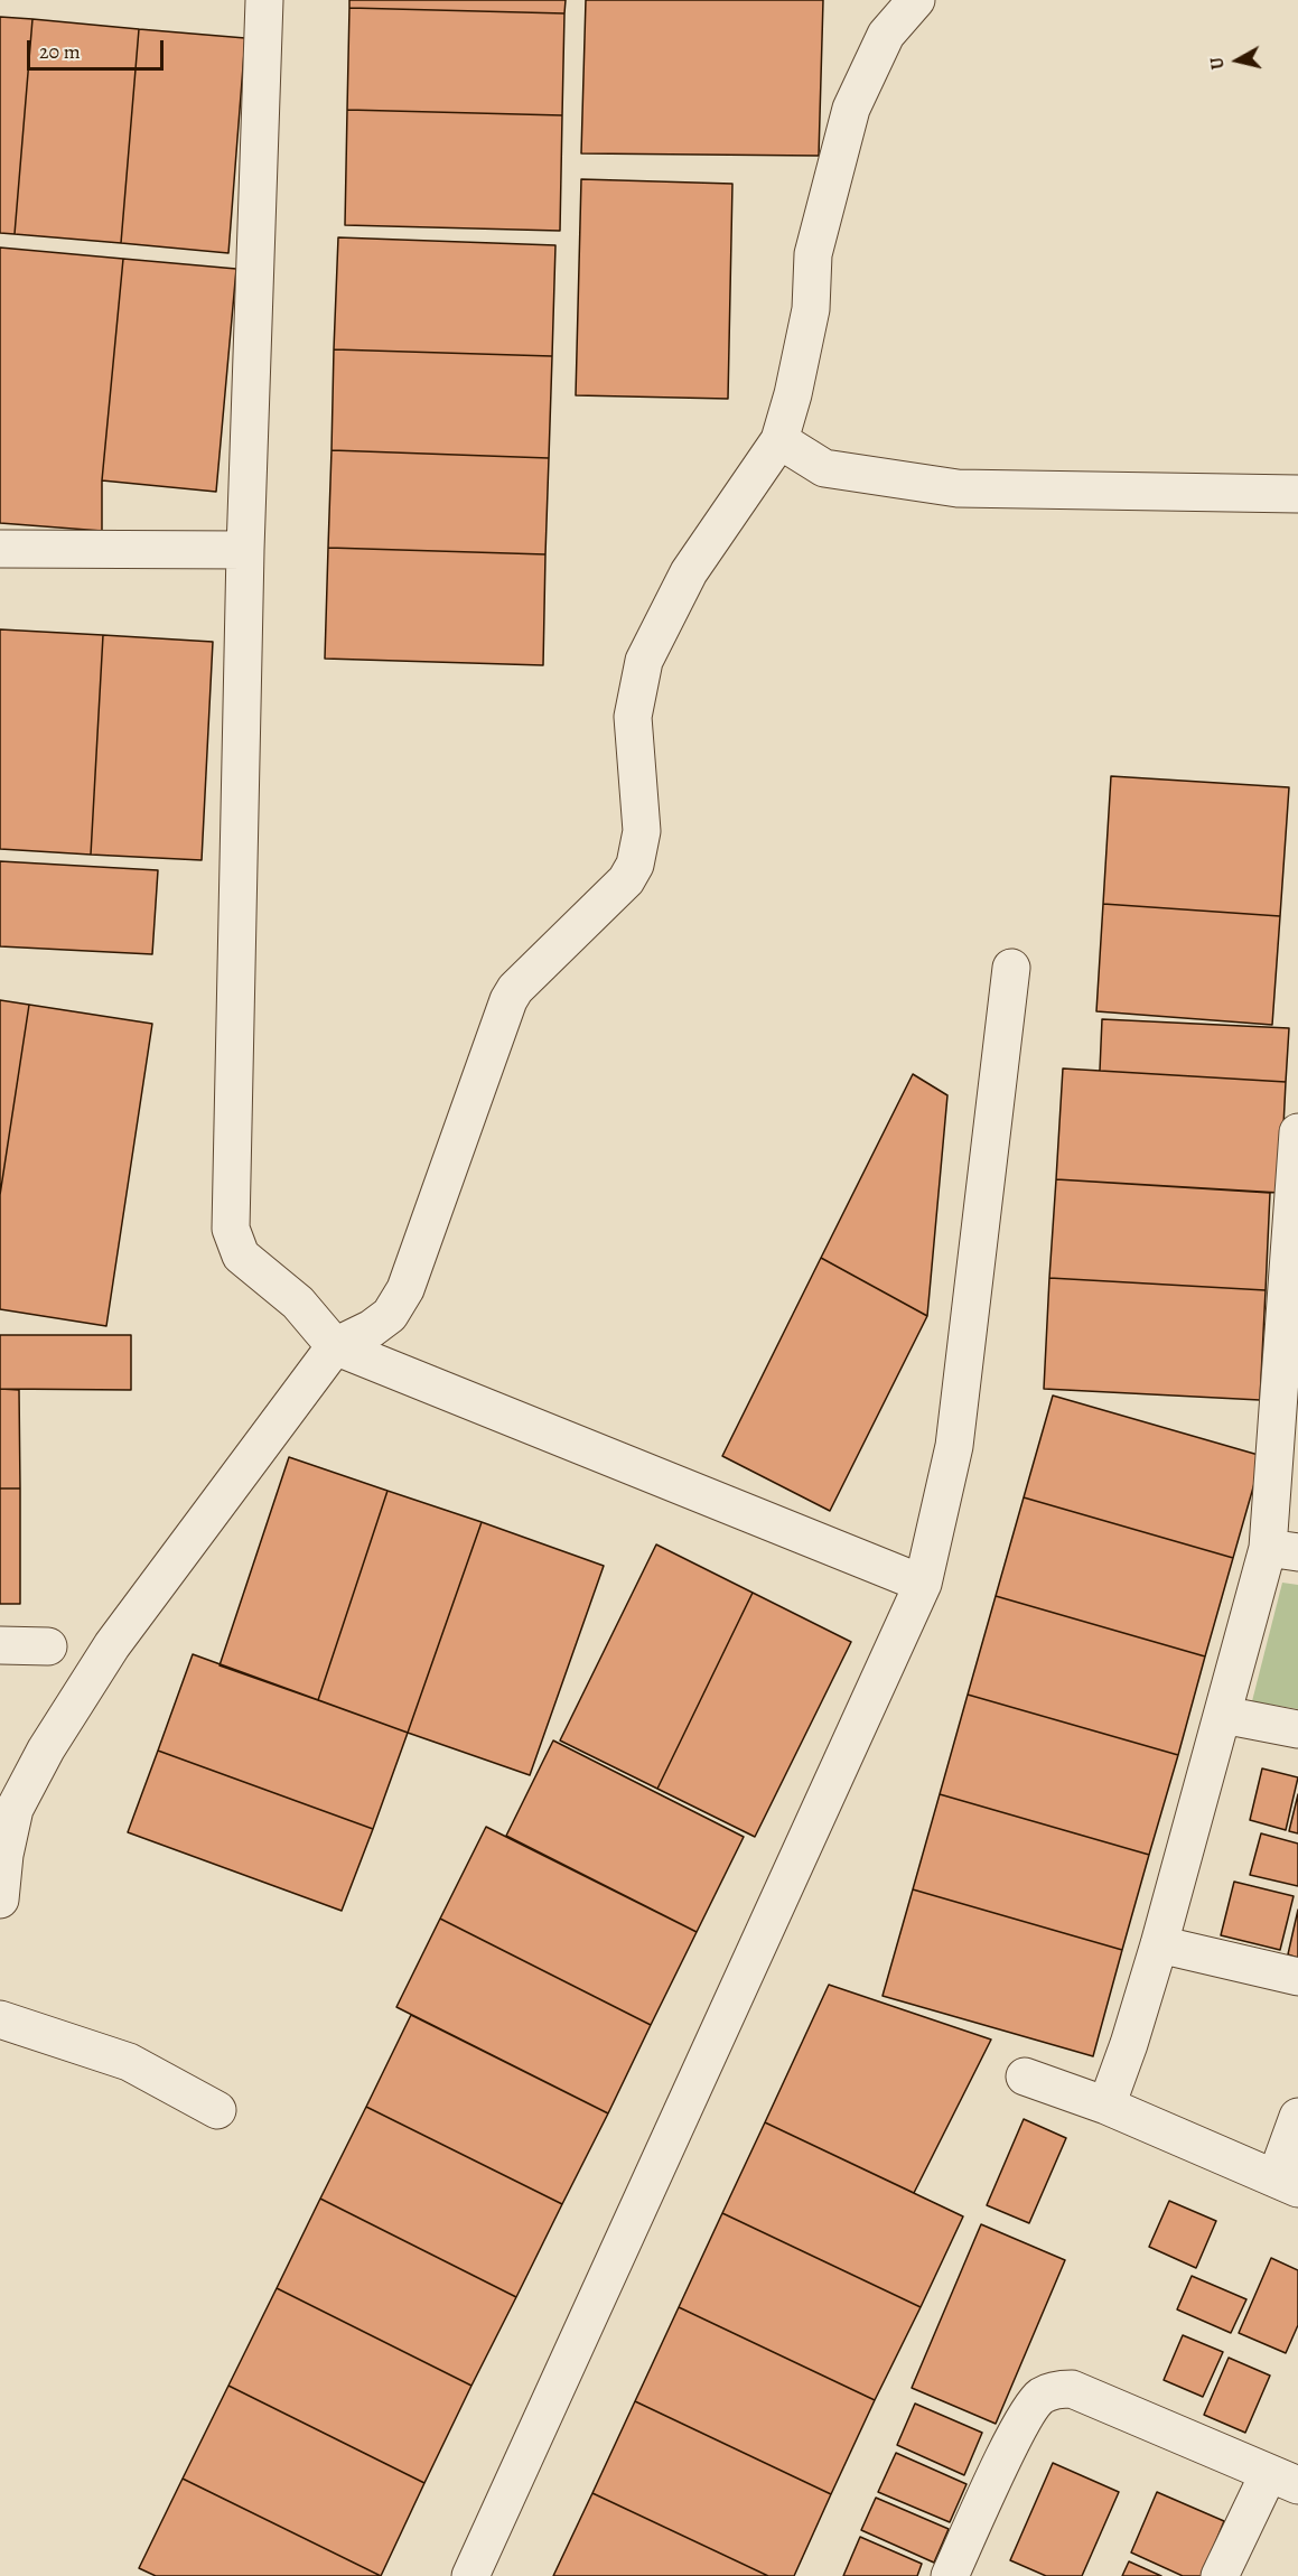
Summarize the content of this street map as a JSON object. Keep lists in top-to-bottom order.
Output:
{
  "scale_bar": "20 m",
  "north": "left"
}
